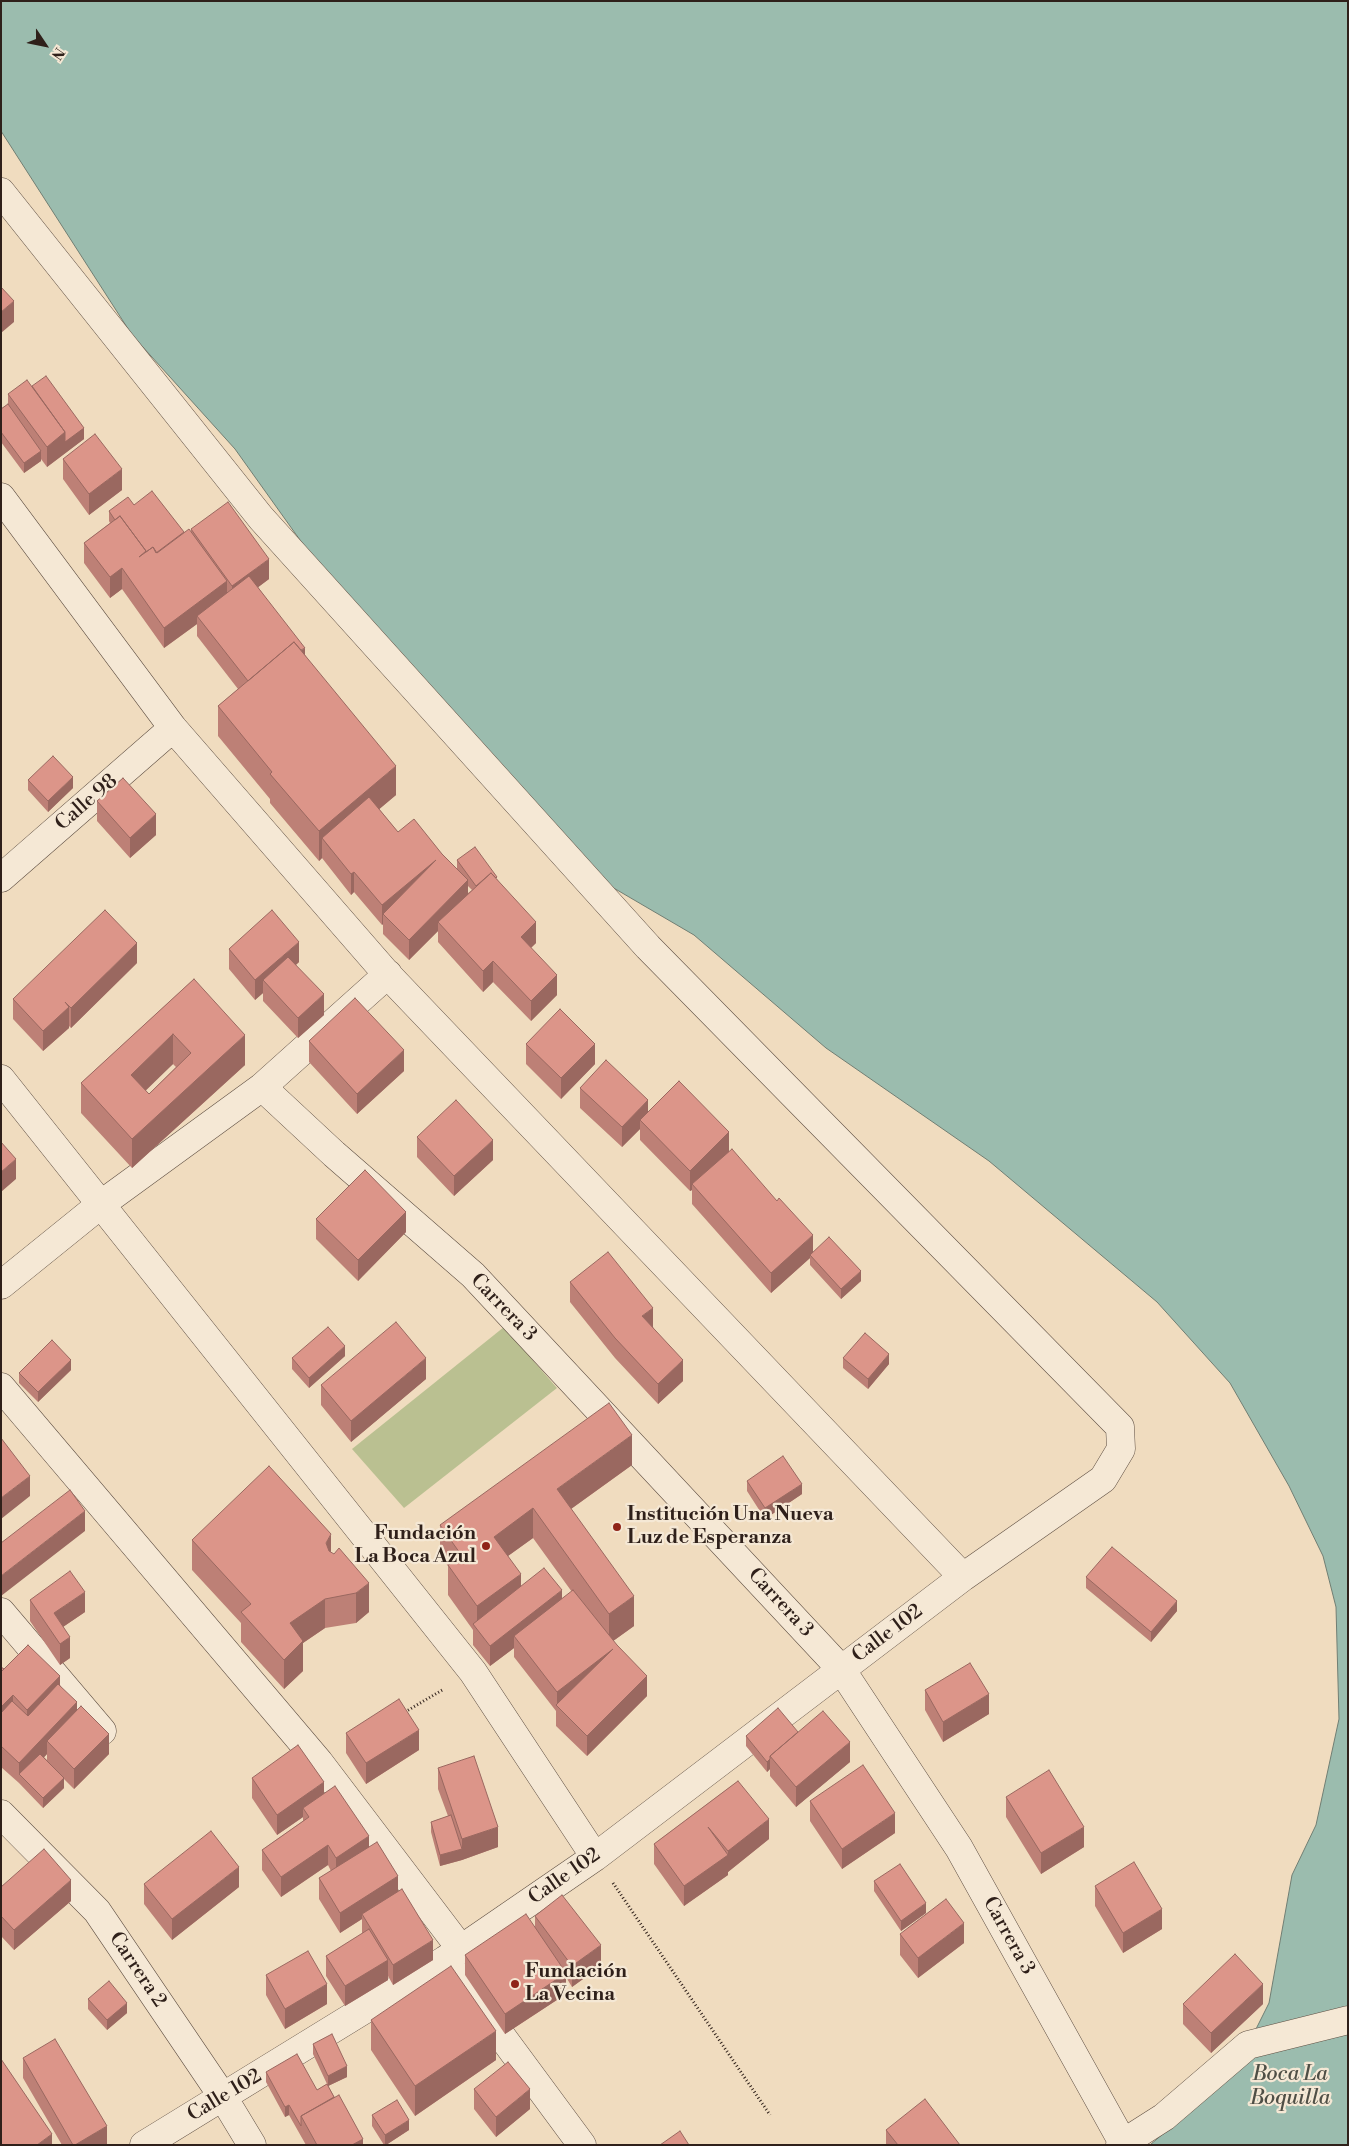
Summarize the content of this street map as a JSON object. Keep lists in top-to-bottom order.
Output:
{
  "streets": {
    "street": [
      "Calle 98",
      "Carrera 3",
      "Calle 102",
      "Carrera 2"
    ]
  },
  "crossings": [
    ["Carrera 3", "Calle 102"],
    ["Calle 102", "Carrera 2"]
  ],
  "water": ["Boca La Boquilla"],
  "places": ["Institución Una Nueva Luz de Esperanza", "Fundación La Boca Azul", "Fundación La Vecina"],
  "north": "bottom right"
}
